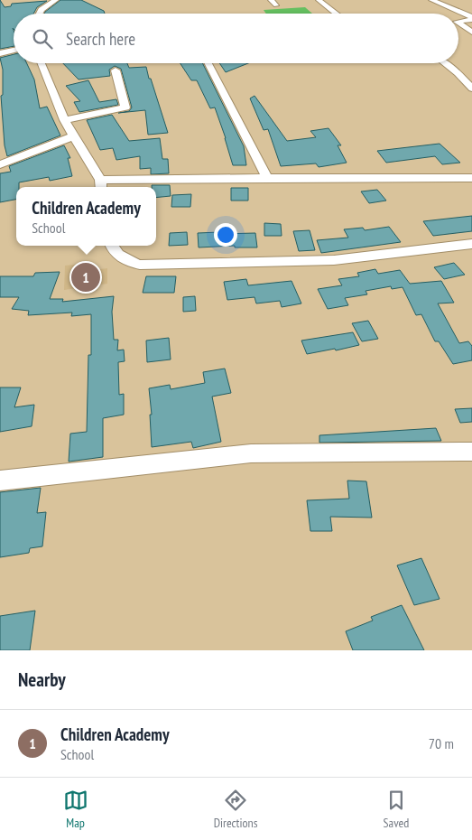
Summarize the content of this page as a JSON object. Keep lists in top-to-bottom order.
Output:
{
  "page": {
    "search": "Search here",
    "popup": ["Children Academy", "School"],
    "pins": "1",
    "heading": "Nearby",
    "list": [
      {
        "mark": "1",
        "name": "Children Academy",
        "note": "School",
        "value": "70 m"
      }
    ],
    "nav": ["Map", "Directions", "Saved"]
  }
}
